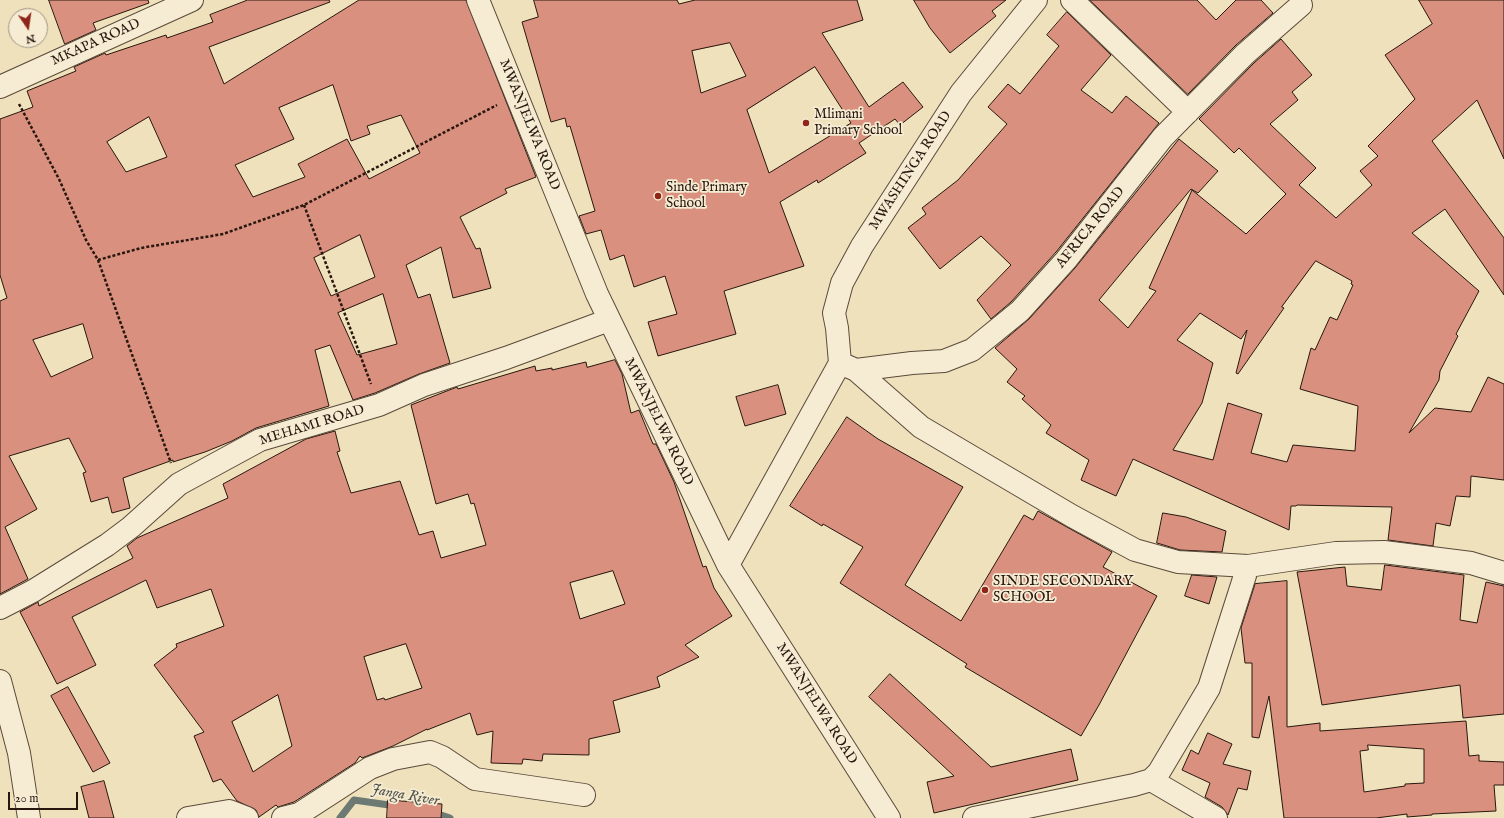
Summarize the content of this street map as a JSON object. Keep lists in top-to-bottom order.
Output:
{
  "streets": {
    "street": [
      "MKAPA ROAD",
      "MWANJELWA ROAD",
      "MWASHINGA ROAD",
      "AFRICA ROAD",
      "MEHAMI ROAD"
    ]
  },
  "crossings": [
    ["MWANJELWA ROAD", "MEHAMI ROAD"],
    ["MWASHINGA ROAD", "AFRICA ROAD"]
  ],
  "water": ["Janga River"],
  "places": ["Mlimani Primary School", "Sinde Primary School", "SINDE SECONDARY SCHOOL"],
  "scale_bar": "20 m",
  "north": "bottom"
}
